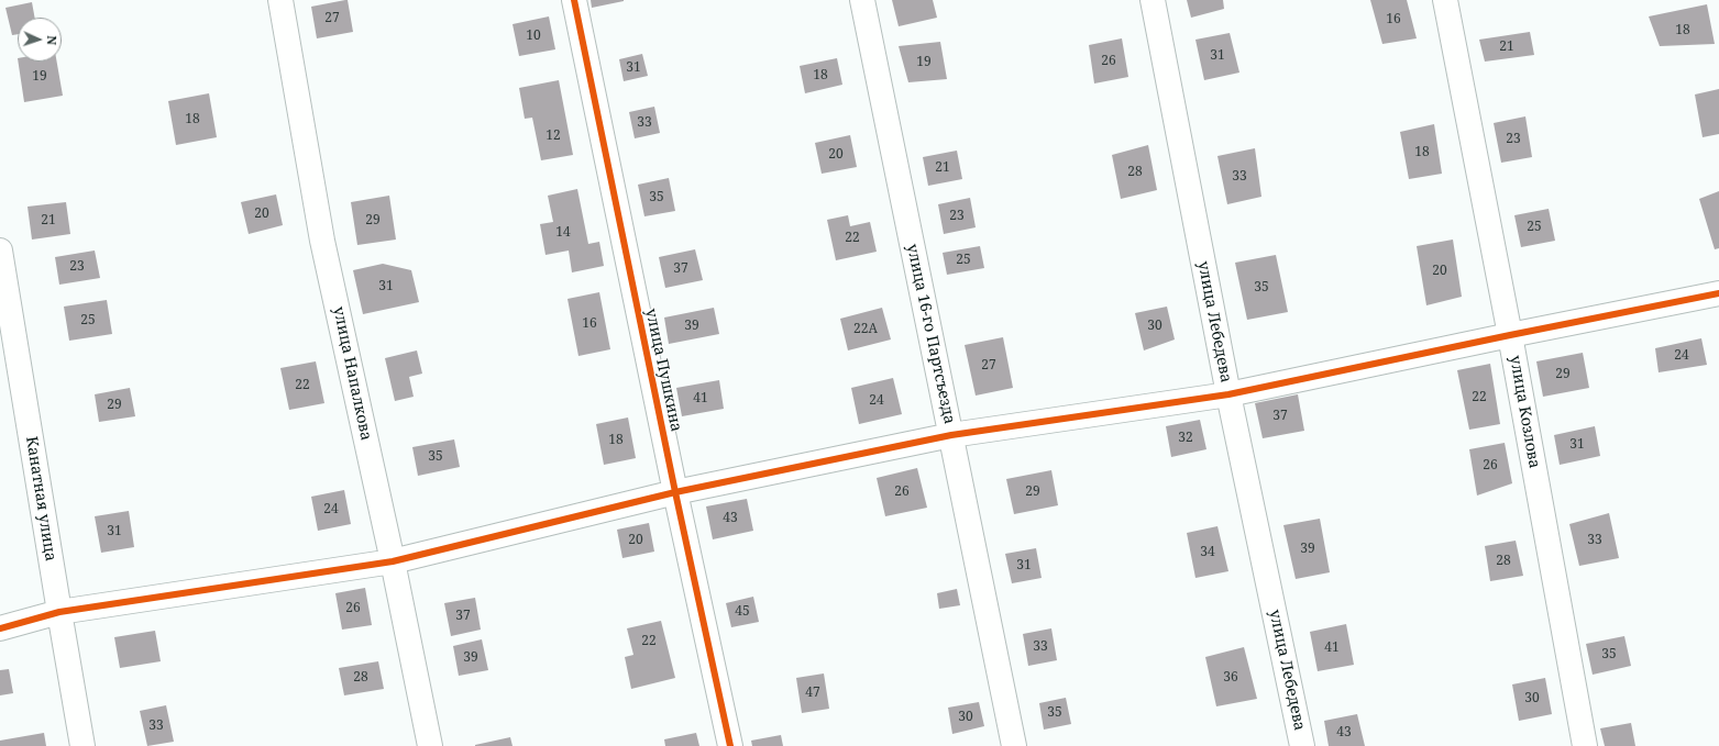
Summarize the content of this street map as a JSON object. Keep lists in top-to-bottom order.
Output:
{
  "streets": {
    "street": [
      "улица Лебедева",
      "улица 16-го Партсъезда",
      "улица Пушкина",
      "улица Напалкова",
      "улица Козлова",
      "Канатная улица"
    ]
  },
  "house_numbers": [
    "27",
    "16",
    "18",
    "10",
    "21",
    "31",
    "26",
    "19",
    "31",
    "18",
    "19",
    "18",
    "33",
    "12",
    "23",
    "18",
    "20",
    "21",
    "28",
    "33",
    "35",
    "20",
    "23",
    "21",
    "29",
    "25",
    "14",
    "22",
    "25",
    "23",
    "37",
    "20",
    "31",
    "35",
    "25",
    "16",
    "39",
    "30",
    "22А",
    "24",
    "27",
    "29",
    "22",
    "22",
    "41",
    "24",
    "29",
    "37",
    "32",
    "18",
    "31",
    "35",
    "26",
    "26",
    "29",
    "24",
    "43",
    "31",
    "20",
    "33",
    "39",
    "34",
    "28",
    "31",
    "26",
    "45",
    "37",
    "22",
    "33",
    "41",
    "35",
    "39",
    "28",
    "36",
    "47",
    "30",
    "35",
    "30",
    "33",
    "43"
  ],
  "north": "right"
}
